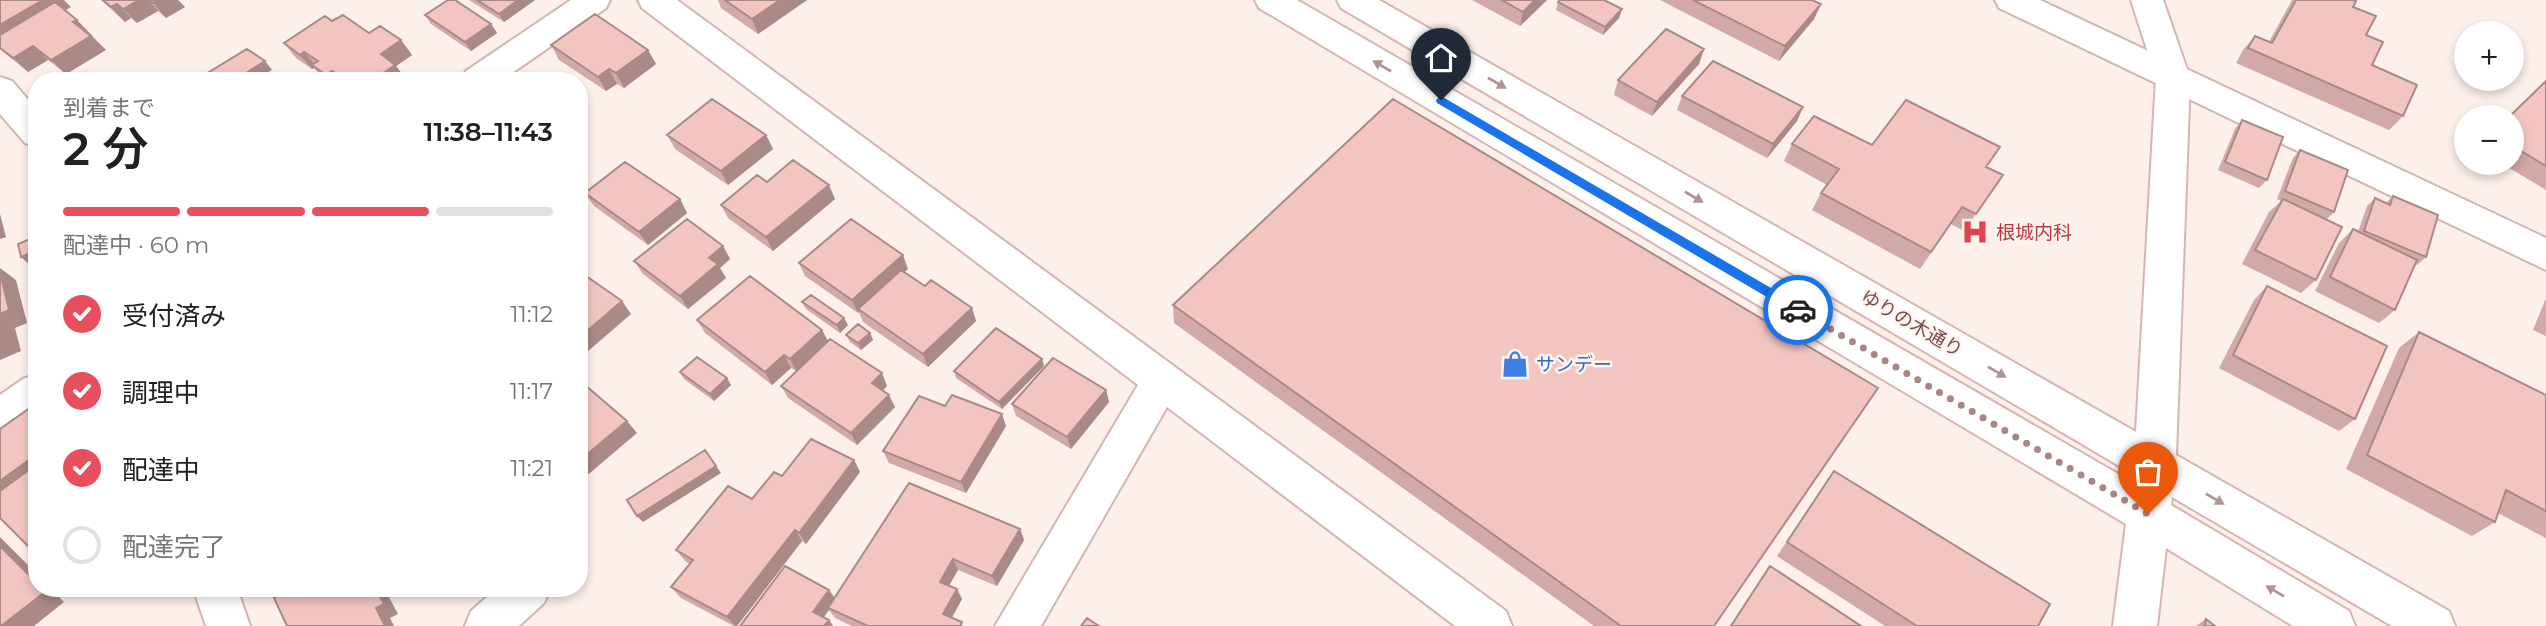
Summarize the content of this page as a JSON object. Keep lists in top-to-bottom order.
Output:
{
  "streets": {
    "street": ["ゆりの木通り"]
  },
  "places": {
    "hospital": ["根城内科"],
    "shop": ["サンデー"]
  },
  "page": {
    "map_buttons": ["+", "−"],
    "heading": ["2 分", "到着まで", "11:38–11:43"],
    "bar": "配達中 · 60 m",
    "list": [
      ["受付済み", "11:12"],
      ["調理中", "11:17"],
      ["配達中", "11:21"],
      "配達完了"
    ]
  }
}
